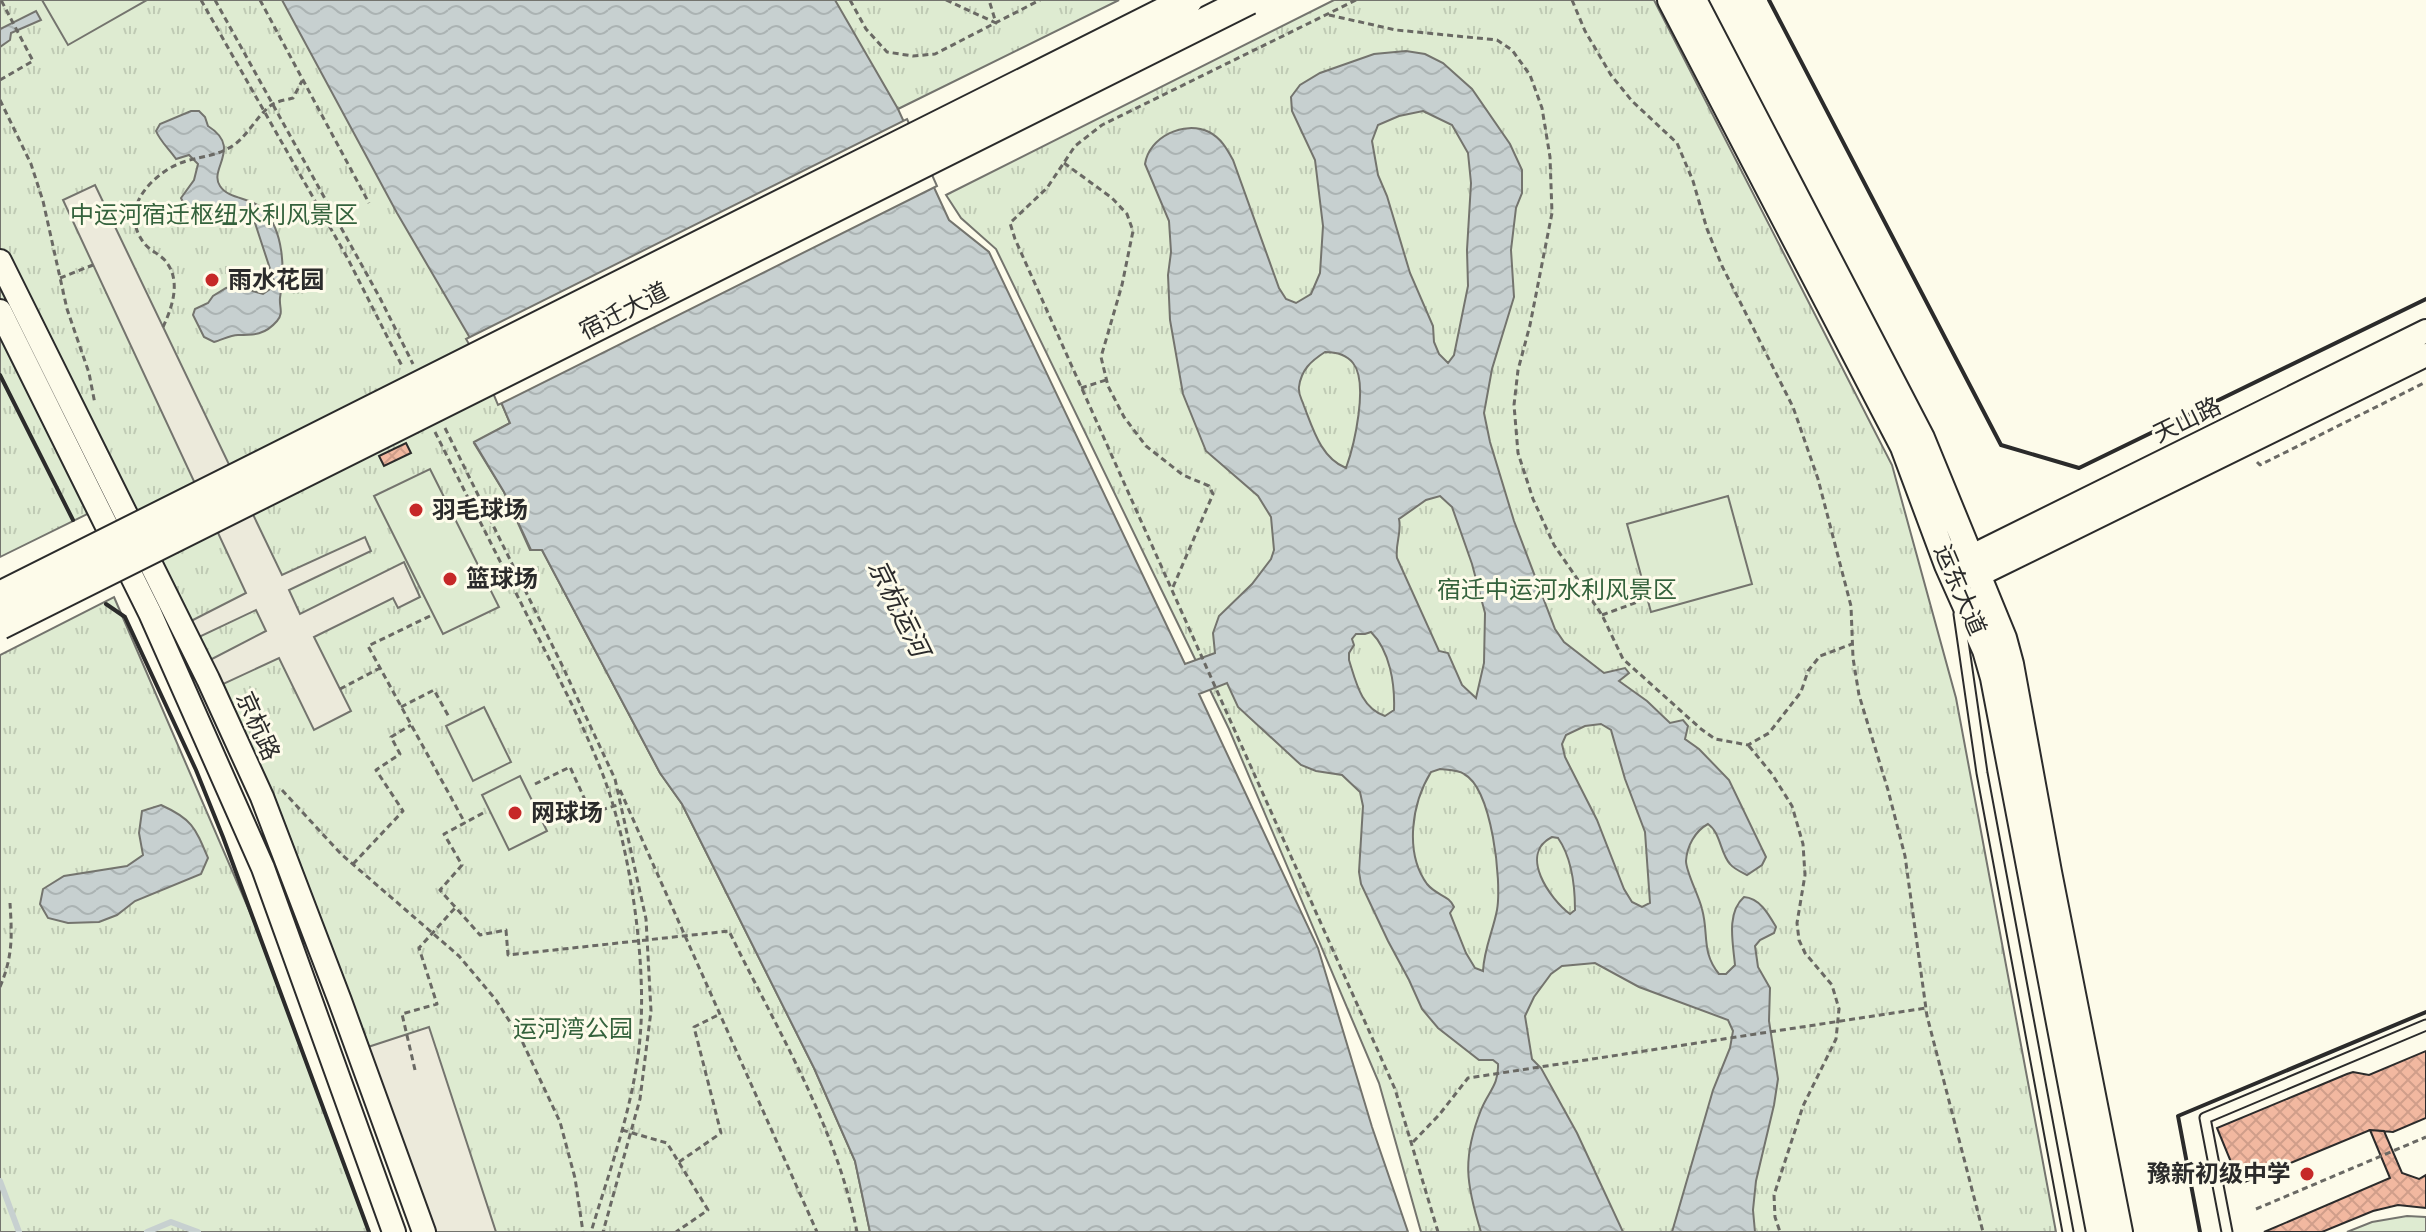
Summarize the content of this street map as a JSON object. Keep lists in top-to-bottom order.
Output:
{
  "streets": {
    "main road": ["宿迁大道", "运东大道"],
    "street": ["天山路", "京杭路"]
  },
  "crossings": [
    ["天山路", "运东大道"]
  ],
  "water": ["京杭运河"],
  "parks": ["中运河宿迁枢纽水利风景区", "宿迁中运河水利风景区", "运河湾公园"],
  "places": [
    "雨水花园",
    "羽毛球场",
    "篮球场",
    "网球场",
    "豫新初级中学"
  ]
}
